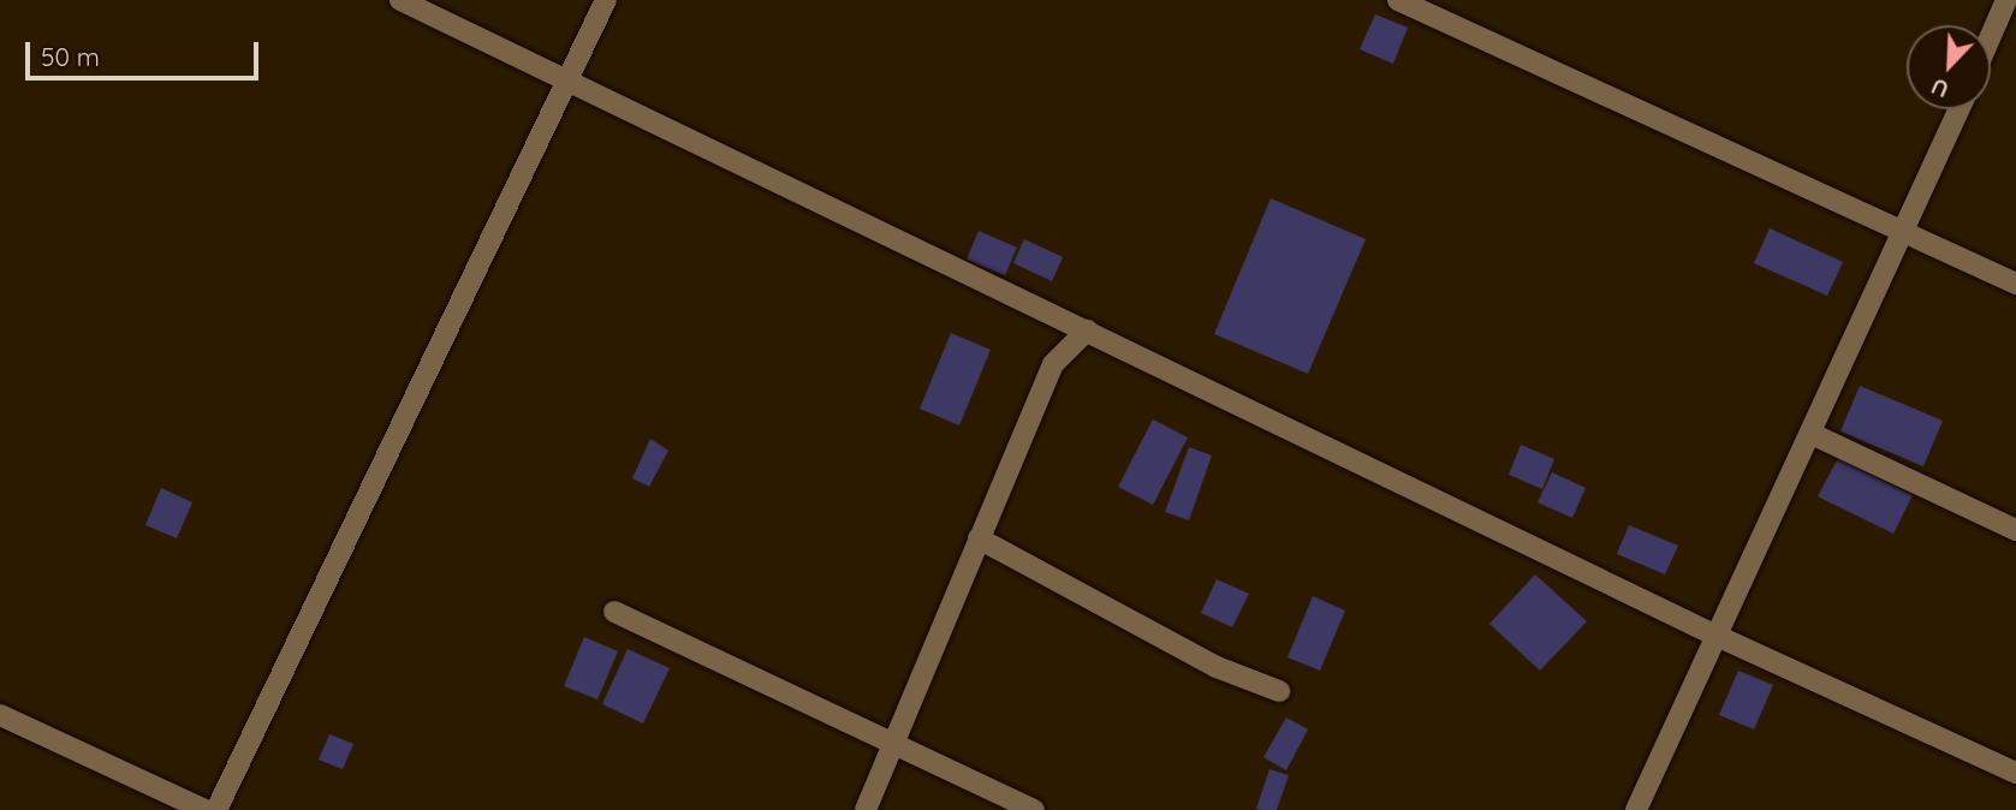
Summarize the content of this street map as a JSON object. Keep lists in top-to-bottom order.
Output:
{
  "scale_bar": "50 m",
  "north": "bottom left"
}
